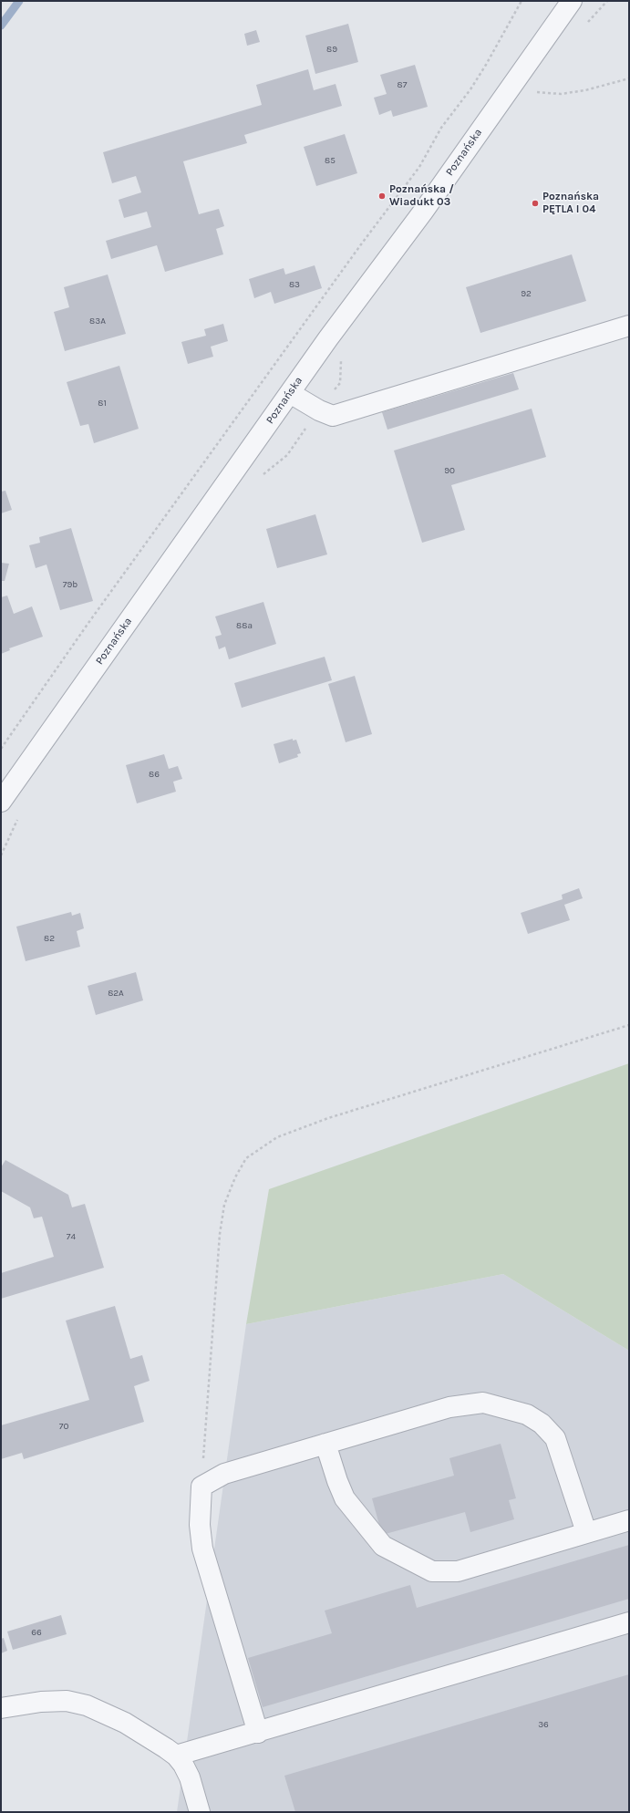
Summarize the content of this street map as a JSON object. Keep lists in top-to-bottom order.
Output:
{
  "streets": {
    "street": ["Poznańska"]
  },
  "places": ["Poznańska / Wiadukt 03", "Poznańska PĘTLA I 04"],
  "house_numbers": [
    "89",
    "87",
    "85",
    "83",
    "92",
    "83A",
    "81",
    "90",
    "79b",
    "88a",
    "86",
    "82",
    "82A",
    "74",
    "70",
    "66",
    "36"
  ]
}
